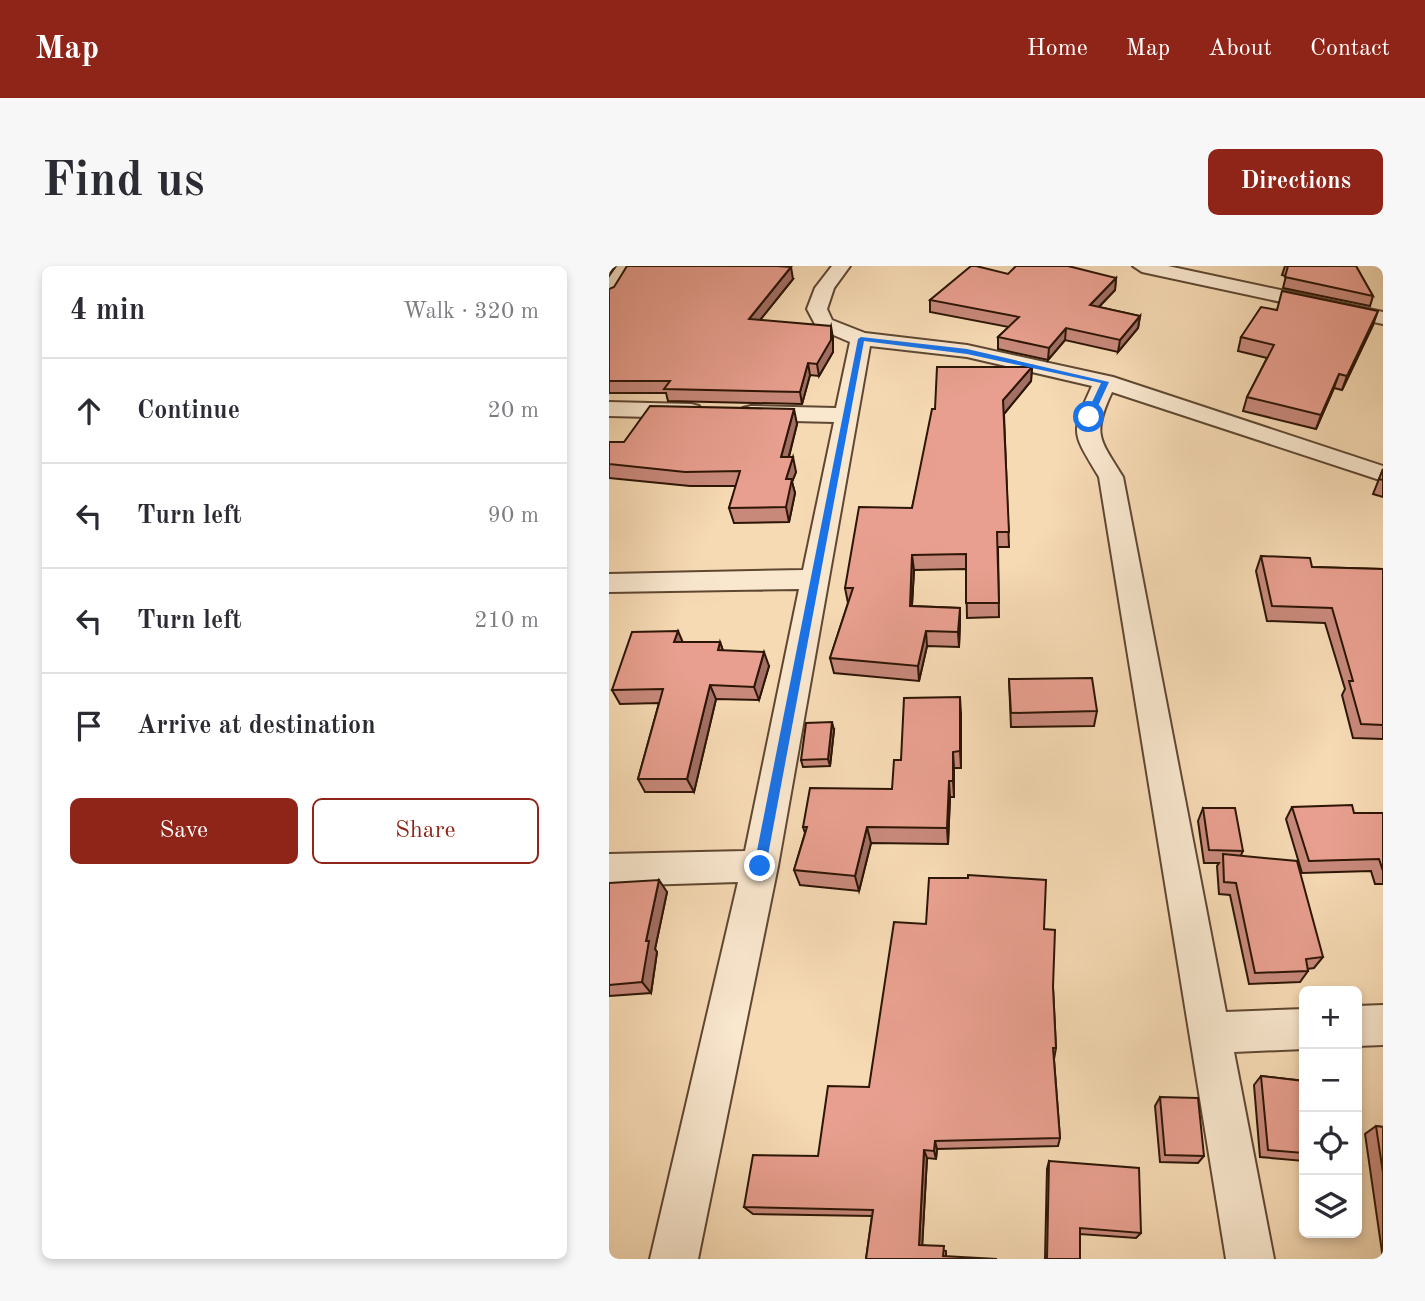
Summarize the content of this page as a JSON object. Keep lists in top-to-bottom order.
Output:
{
  "page": {
    "header": "Map",
    "nav": [
      "Home",
      "Map",
      "About",
      "Contact"
    ],
    "buttons": [
      "Directions",
      ["Save", "Share"]
    ],
    "title": "Find us",
    "heading": ["4 min", "Walk · 320 m"],
    "list": [
      ["Continue", "20 m"],
      ["Turn left", "90 m"],
      ["Turn left", "210 m"],
      "Arrive at destination"
    ],
    "map_buttons": ["+", "−"]
  }
}
